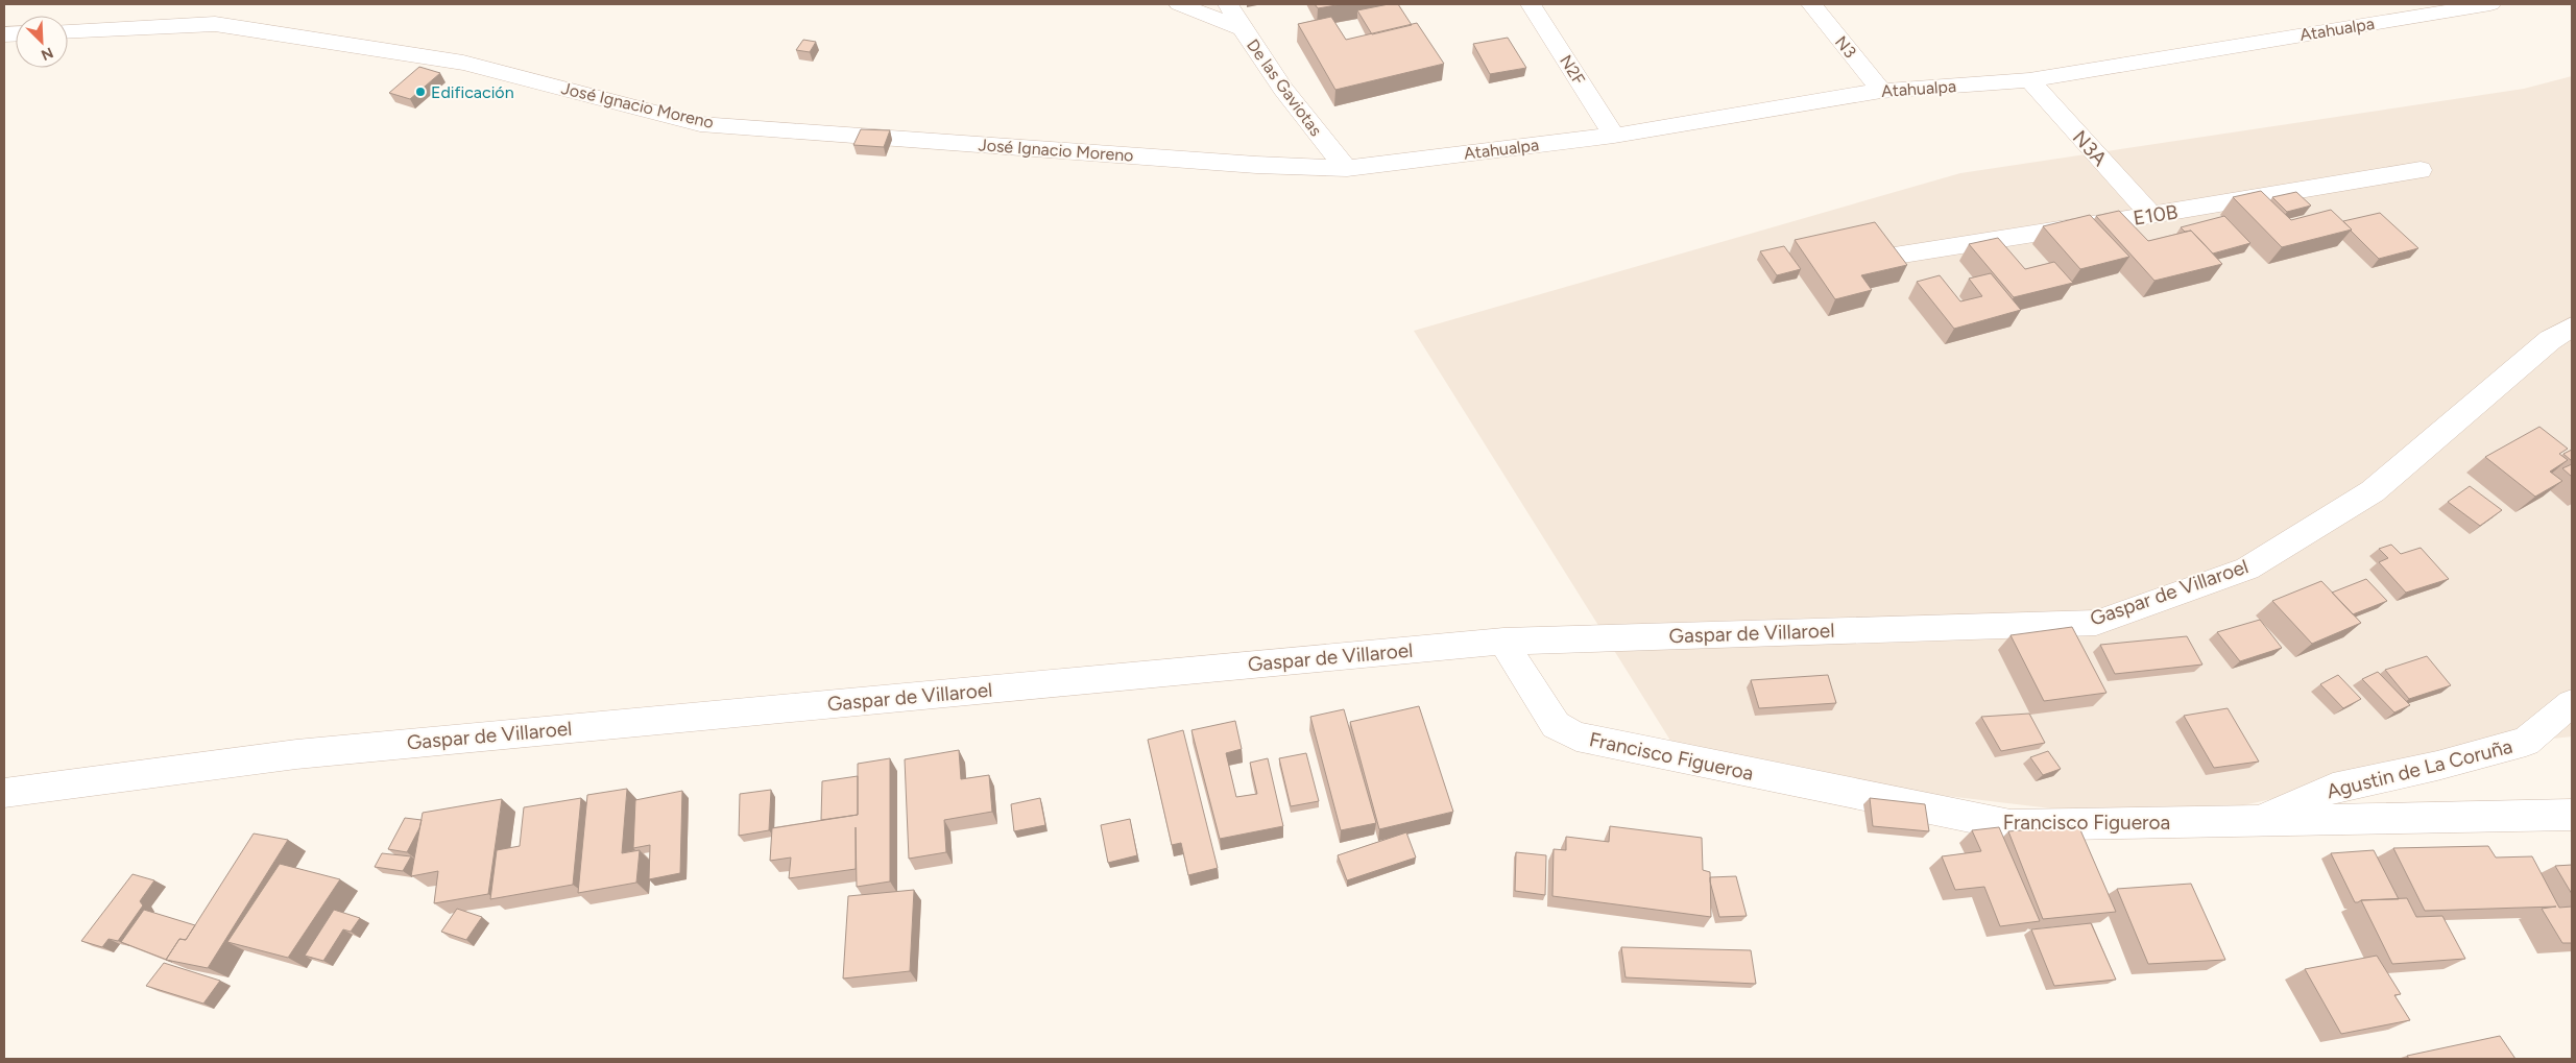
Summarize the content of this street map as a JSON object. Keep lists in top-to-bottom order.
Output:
{
  "streets": {
    "street": [
      "Atahualpa",
      "N3",
      "N2F",
      "De las Gaviotas",
      "José Ignacio Moreno",
      "N3A",
      "E10B",
      "Gaspar de Villaroel",
      "Francisco Figueroa",
      "Agustin de La Coruña"
    ]
  },
  "crossings": [
    ["Atahualpa", "N3"],
    ["Atahualpa", "N2F"],
    ["Atahualpa", "De las Gaviotas"],
    ["Atahualpa", "José Ignacio Moreno"],
    ["Atahualpa", "N3A"],
    ["De las Gaviotas", "José Ignacio Moreno"],
    ["N3A", "E10B"],
    ["Gaspar de Villaroel", "Francisco Figueroa"],
    ["Francisco Figueroa", "Agustin de La Coruña"]
  ],
  "places": ["Edificación"],
  "north": "bottom right"
}
